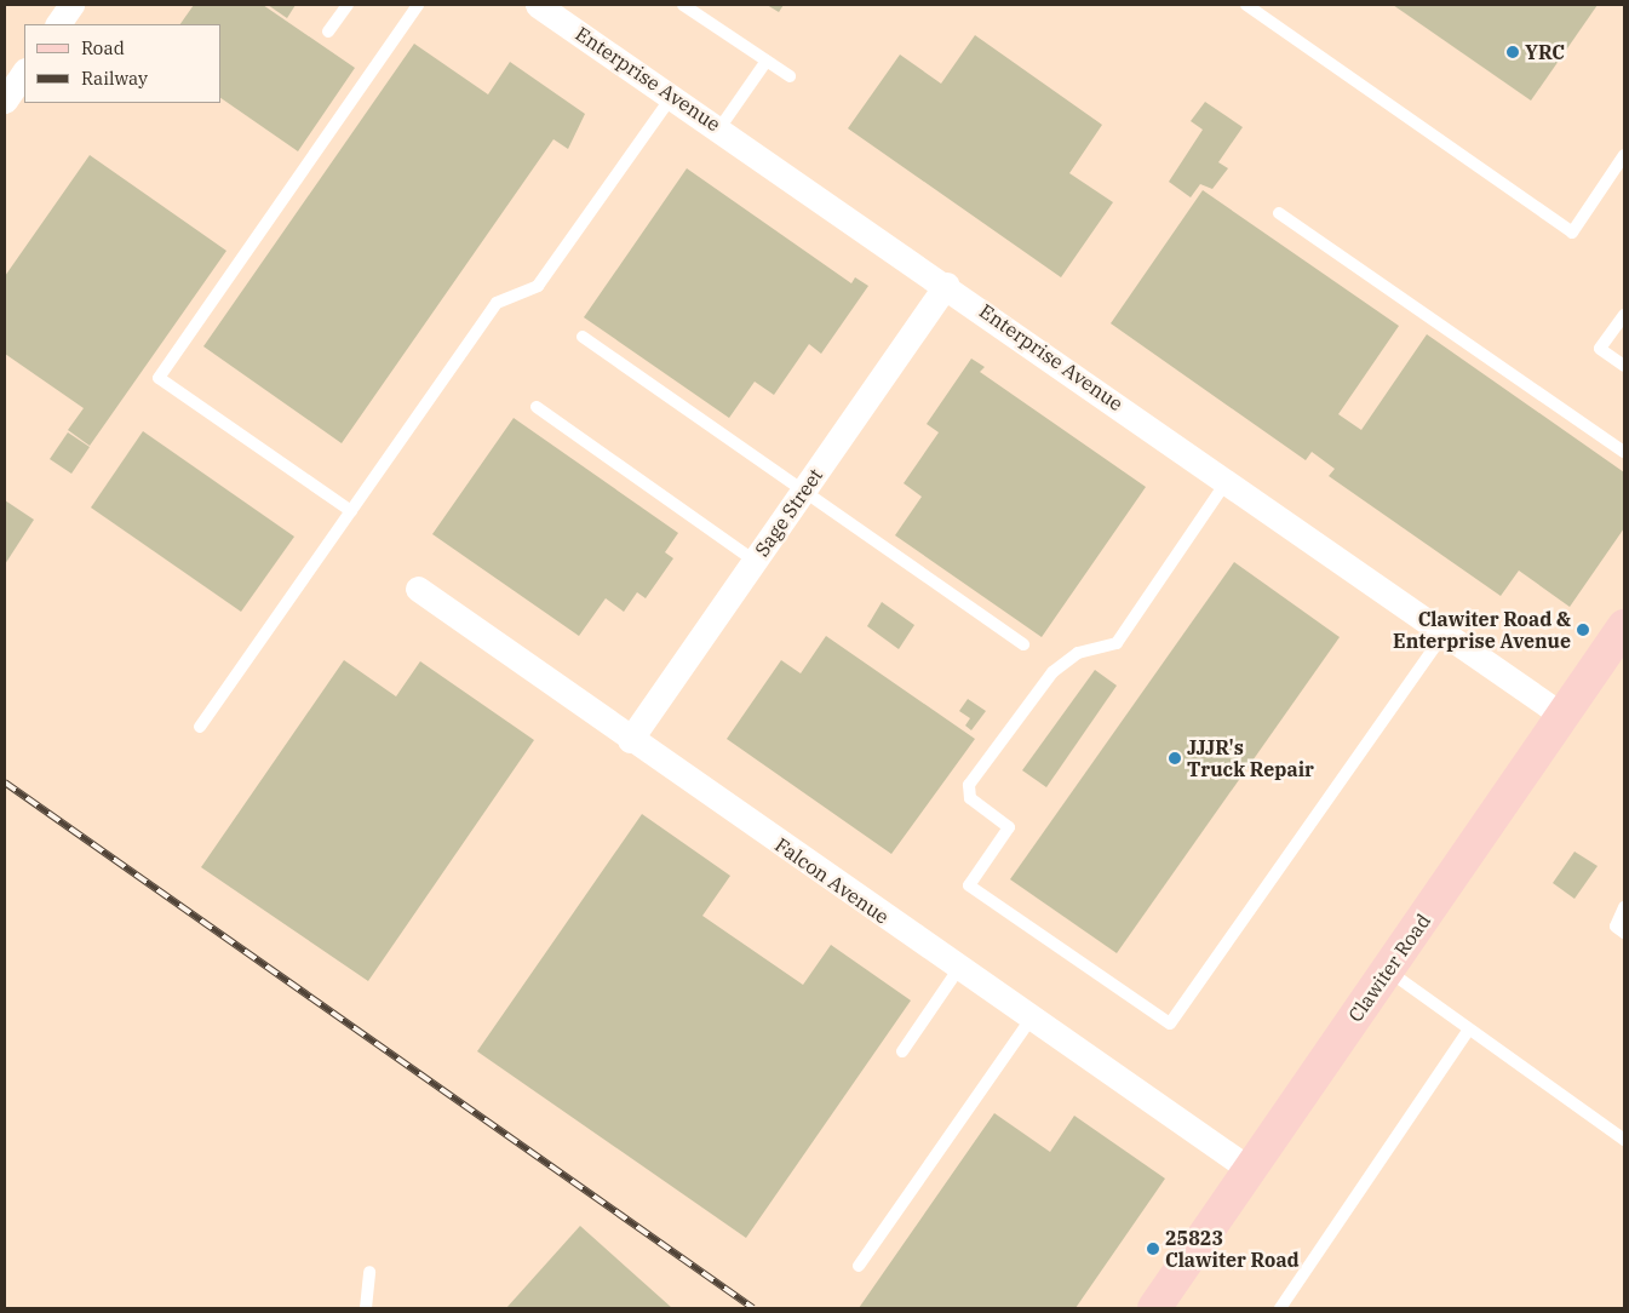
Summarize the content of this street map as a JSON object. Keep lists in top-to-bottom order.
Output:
{
  "streets": {
    "street": [
      "Enterprise Avenue",
      "Sage Street",
      "Falcon Avenue",
      "Clawiter Road"
    ]
  },
  "crossings": [
    ["Enterprise Avenue", "Sage Street"],
    ["Enterprise Avenue", "Clawiter Road"],
    ["Sage Street", "Falcon Avenue"],
    ["Falcon Avenue", "Clawiter Road"]
  ],
  "places": [
    "YRC",
    "Clawiter Road & Enterprise Avenue",
    "JJJR's Truck Repair",
    "25823 Clawiter Road"
  ],
  "legend": ["Road", "Railway"]
}
